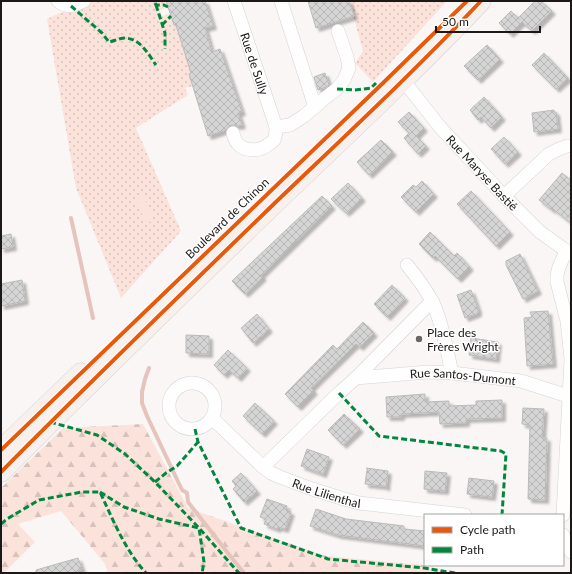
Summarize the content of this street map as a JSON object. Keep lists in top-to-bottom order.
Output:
{
  "streets": {
    "main road": ["Boulevard de Chinon"],
    "street": [
      "Rue de Sully",
      "Rue Maryse Bastié",
      "Rue Santos-Dumont",
      "Rue Lilienthal"
    ]
  },
  "crossings": [
    ["Rue Maryse Bastié", "Boulevard de Chinon"]
  ],
  "places": ["Place des Frères Wright"],
  "legend": ["Cycle path", "Path"],
  "scale_bar": "50 m"
}
